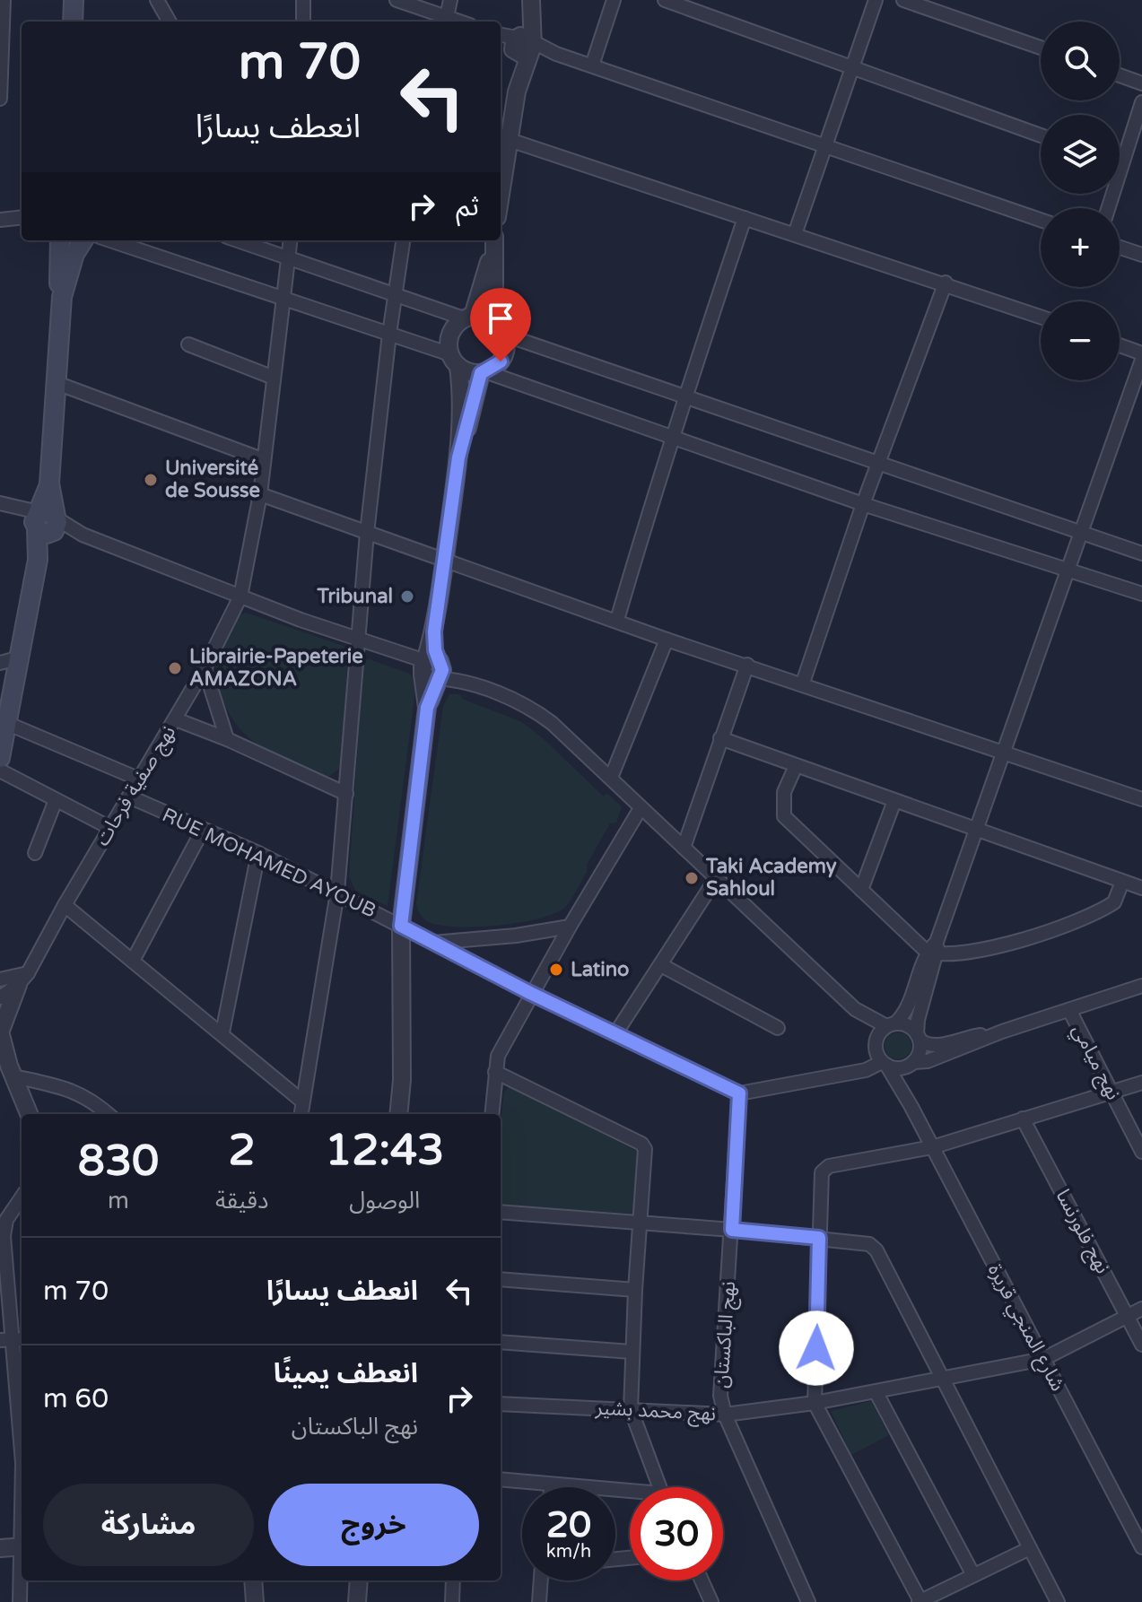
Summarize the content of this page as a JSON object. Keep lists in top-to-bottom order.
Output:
{
  "streets": {
    "street": [
      "نهج صفية فرحات",
      "RUE MOHAMED AYOUB",
      "نهج ميامي",
      "نهج فلورنسا",
      "شارع المنجي قريرة",
      "نهج الباكستان",
      "نهج محمد بشير"
    ]
  },
  "crossings": [
    ["نهج صفية فرحات", "RUE MOHAMED AYOUB"],
    ["RUE MOHAMED AYOUB", "نهج الباكستان"],
    ["نهج فلورنسا", "نهج محمد بشير"],
    ["شارع المنجي قريرة", "نهج محمد بشير"],
    ["نهج الباكستان", "نهج محمد بشير"]
  ],
  "places": [
    "Université de Sousse",
    "Tribunal",
    "Librairie-Papeterie AMAZONA",
    "Taki Academy Sahloul",
    "Latino"
  ],
  "page": {
    "map_buttons": ["+", "−"],
    "turn": ["70 m", "انعطف يسارًا"],
    "then": "ثم",
    "eta": [
      "12:43",
      "الوصول",
      "2",
      "دقيقة",
      "830",
      "m"
    ],
    "list": [
      {
        "name": "انعطف يسارًا",
        "value": "70 m"
      },
      {
        "name": "انعطف يمينًا",
        "note": "نهج الباكستان",
        "value": "60 m"
      }
    ],
    "buttons": ["خروج", "مشاركة"],
    "speed": "20 km/h",
    "limit": "30"
  }
}
